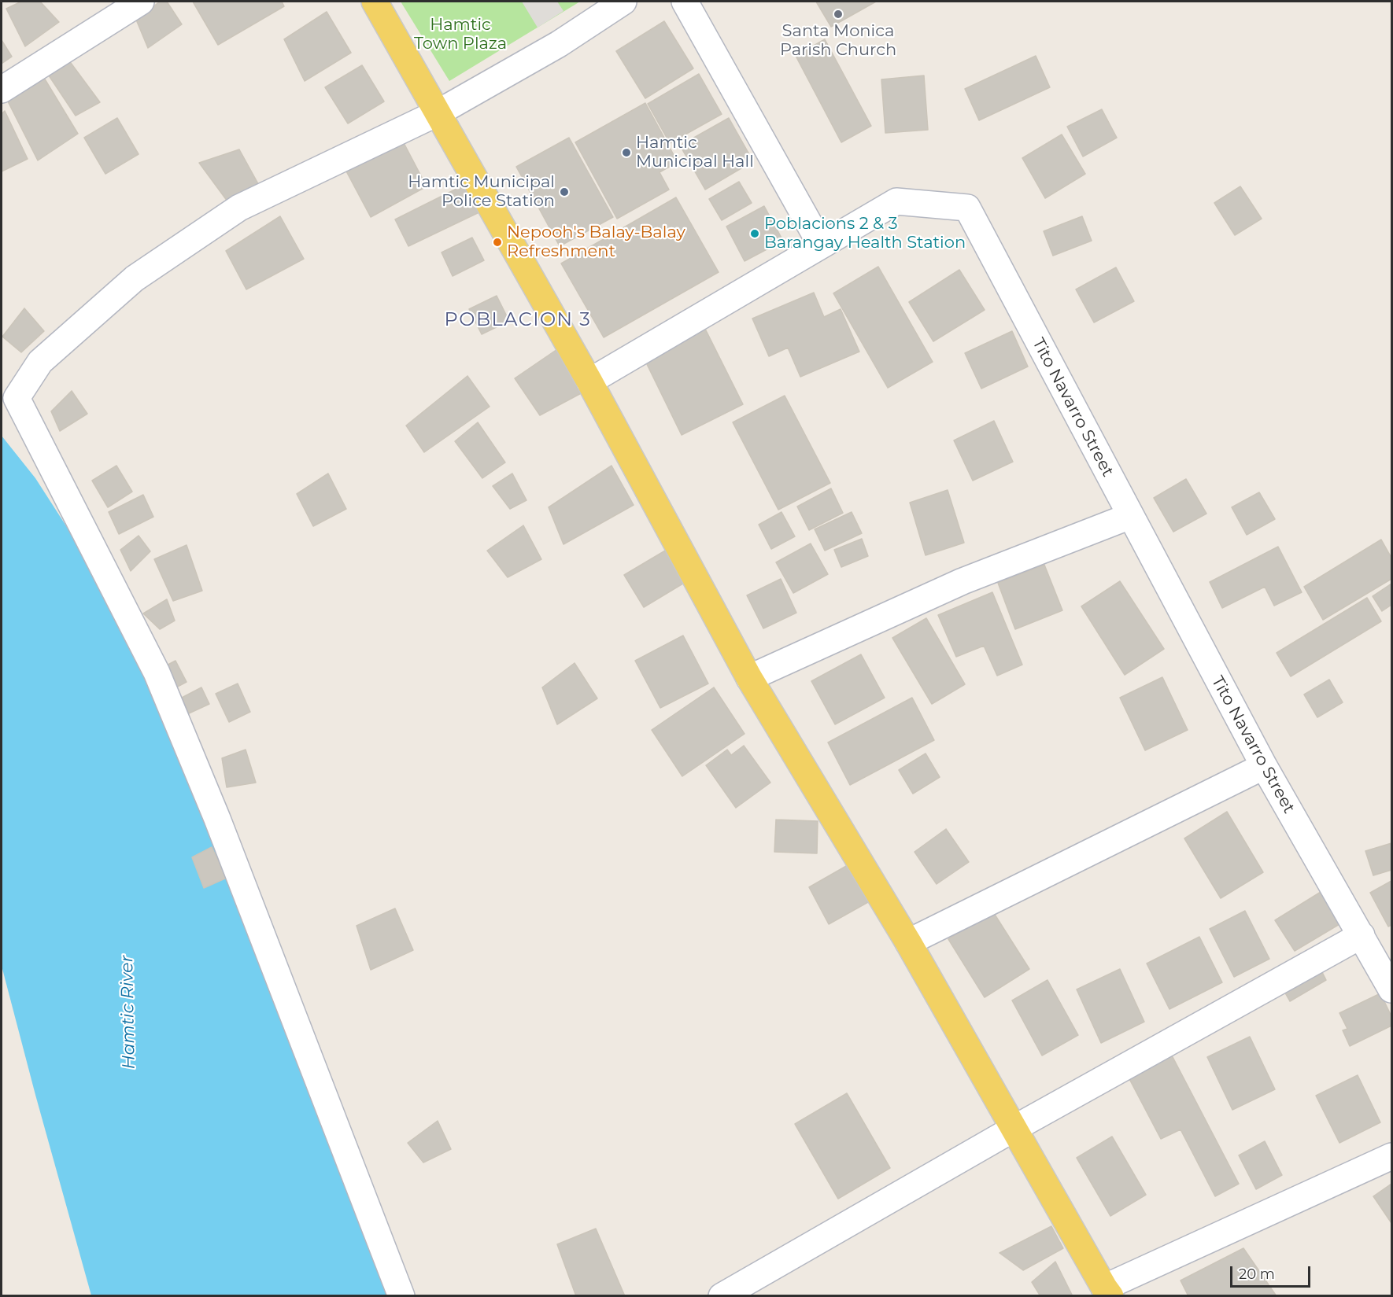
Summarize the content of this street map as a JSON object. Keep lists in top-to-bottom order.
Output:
{
  "streets": {
    "street": ["Tito Navarro Street"]
  },
  "districts": ["POBLACION 3"],
  "water": ["Hamtic River"],
  "parks": ["Hamtic Town Plaza"],
  "places": [
    "Santa Monica Parish Church",
    "Hamtic Municipal Hall",
    "Hamtic Municipal Police Station",
    "Poblacions 2 & 3 Barangay Health Station",
    "Nepooh's Balay-Balay Refreshment"
  ],
  "scale_bar": "20 m"
}
